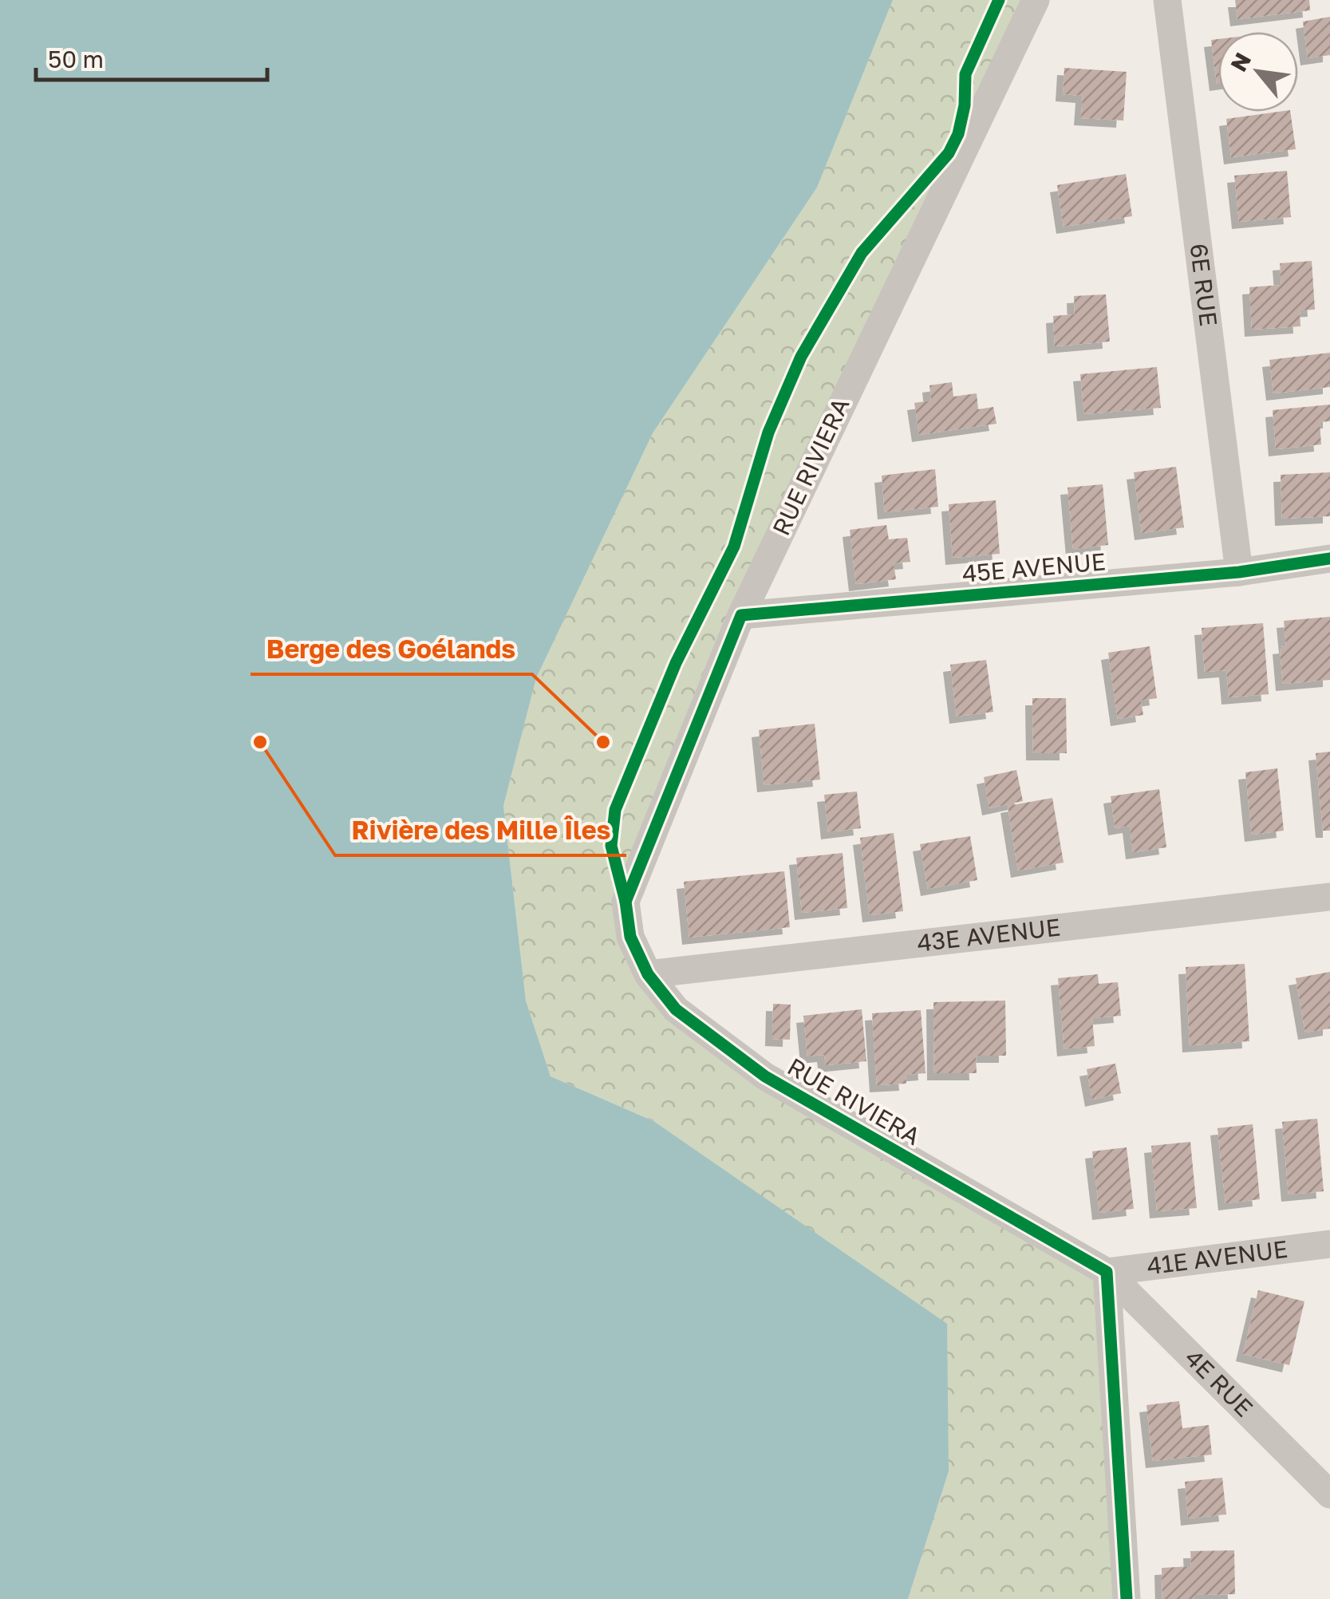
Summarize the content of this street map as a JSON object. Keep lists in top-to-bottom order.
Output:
{
  "streets": {
    "street": [
      "6E RUE",
      "RUE RIVIERA",
      "45E AVENUE",
      "43E AVENUE",
      "41E AVENUE",
      "4E RUE"
    ]
  },
  "crossings": [
    ["6E RUE", "45E AVENUE"],
    ["RUE RIVIERA", "45E AVENUE"],
    ["RUE RIVIERA", "43E AVENUE"],
    ["RUE RIVIERA", "41E AVENUE"],
    ["RUE RIVIERA", "4E RUE"],
    ["41E AVENUE", "4E RUE"]
  ],
  "places": ["Rivière des Mille Îles", "Berge des Goélands"],
  "scale_bar": "50 m",
  "north": "top left"
}
